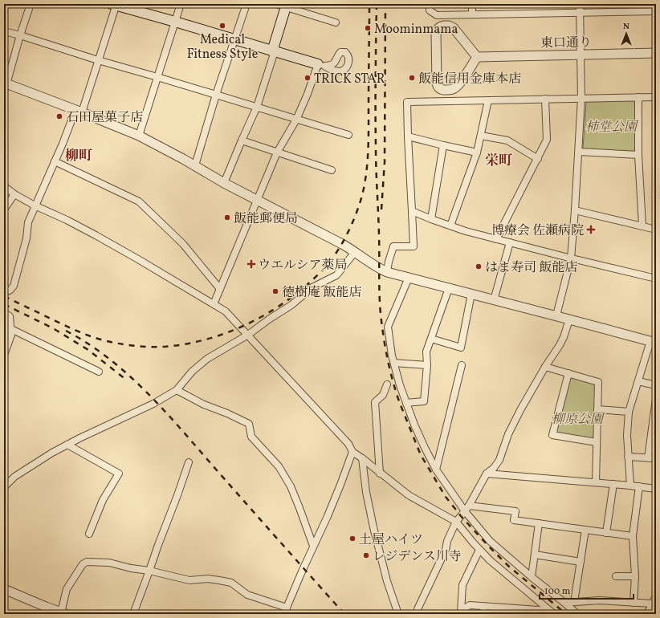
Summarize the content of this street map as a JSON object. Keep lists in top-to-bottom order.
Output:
{
  "streets": {
    "street": ["東口通り"]
  },
  "districts": ["柳町", "栄町"],
  "parks": ["柿堂公園", "柳原公園"],
  "places": {
    "other": [
      "Medical Fitness Style",
      "Moominmama",
      "TRICK STAR",
      "飯能信用金庫本店",
      "石田屋菓子店",
      "飯能郵便局",
      "はま寿司 飯能店",
      "徳樹庵 飯能店",
      "土屋ハイツ",
      "レジデンス川寺"
    ],
    "health": ["博療会 佐瀬病院", "ウエルシア薬局"]
  },
  "scale_bar": "100 m",
  "north": "top"
}
